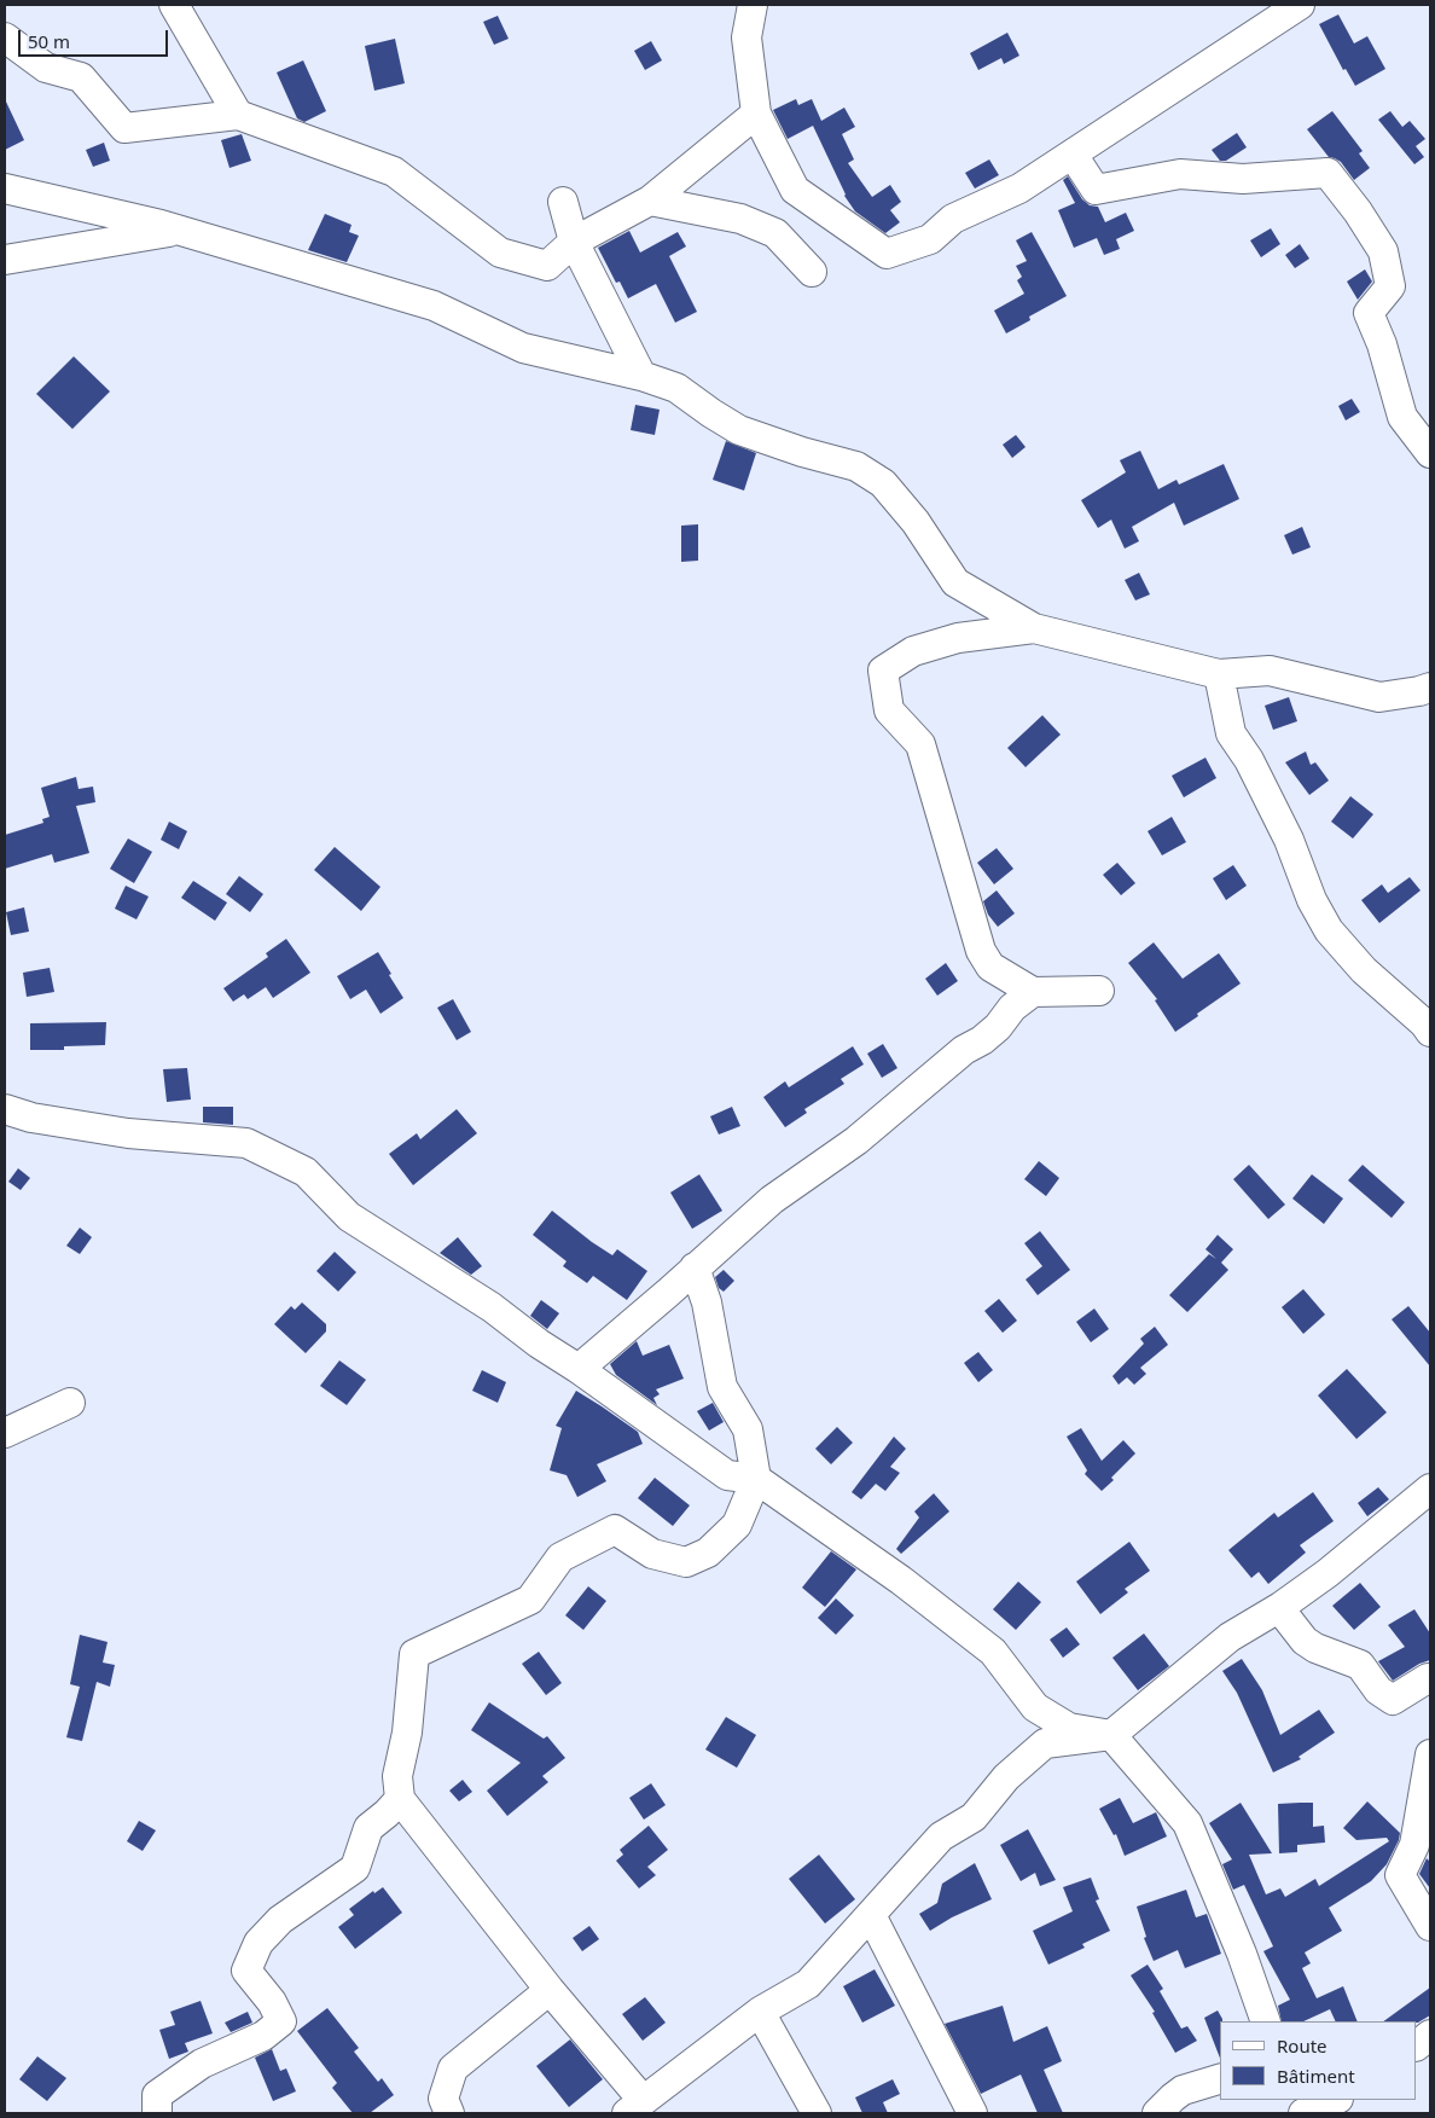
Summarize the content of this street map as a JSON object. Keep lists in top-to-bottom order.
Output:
{
  "legend": ["Route", "Bâtiment"],
  "scale_bar": "50 m"
}
